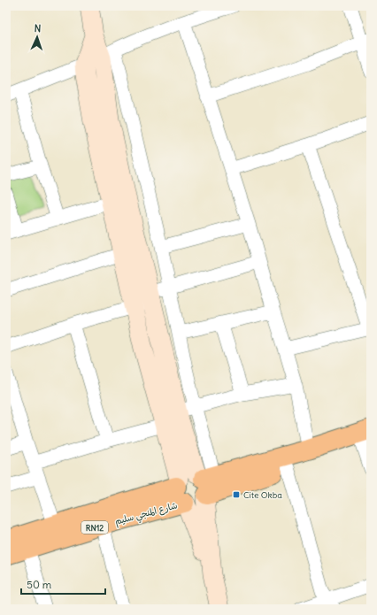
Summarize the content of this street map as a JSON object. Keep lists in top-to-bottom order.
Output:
{
  "streets": {
    "main road": ["شارع المنجي سليم", "RN12"]
  },
  "places": {
    "transit": ["Cite Okba"]
  },
  "scale_bar": "50 m",
  "north": "top"
}
